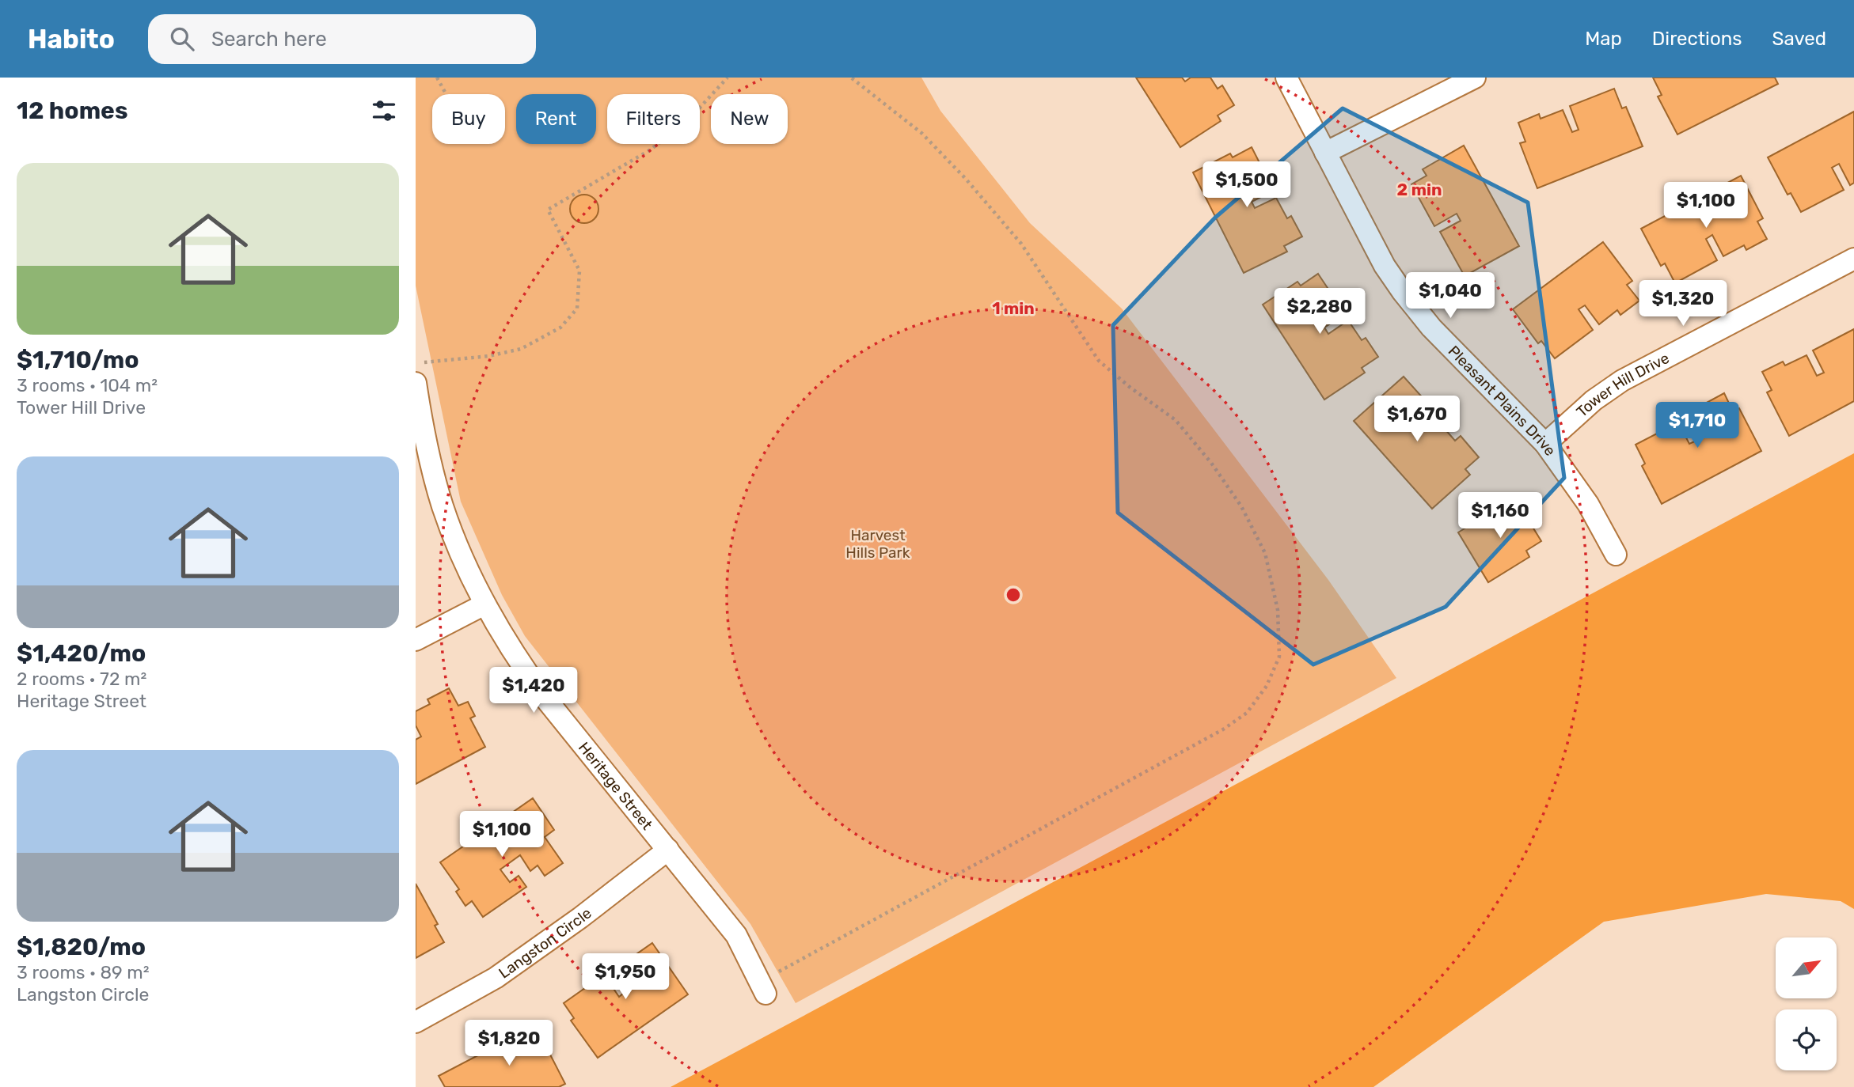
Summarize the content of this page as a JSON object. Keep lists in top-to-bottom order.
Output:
{
  "streets": {
    "street": [
      "Tower Hill Drive",
      "Pleasant Plains Drive",
      "Heritage Street",
      "Langston Circle"
    ]
  },
  "crossings": [
    ["Tower Hill Drive", "Pleasant Plains Drive"],
    ["Heritage Street", "Langston Circle"]
  ],
  "parks": ["Harvest Hills Park"],
  "north": "top right",
  "page": {
    "header": "Habito",
    "search": "Search here",
    "nav": ["Map", "Directions", "Saved"],
    "heading": "12 homes",
    "chip": [
      "Buy",
      "Rent",
      "Filters",
      "New"
    ],
    "list": [
      {
        "name": "$1,710/mo",
        "note": "3 rooms · 104 m² · Tower Hill Drive"
      },
      {
        "name": "$1,420/mo",
        "note": "2 rooms · 72 m² · Heritage Street"
      },
      {
        "name": "$1,820/mo",
        "note": "3 rooms · 89 m² · Langston Circle"
      }
    ],
    "price": [
      "$1,500",
      "$1,100",
      "$1,040",
      "$1,320",
      "$2,280",
      "$1,670",
      "$1,710",
      "$1,160",
      "$1,420",
      "$1,100",
      "$1,950",
      "$1,820"
    ]
  },
  "rings": ["2 min", "1 min"]
}
